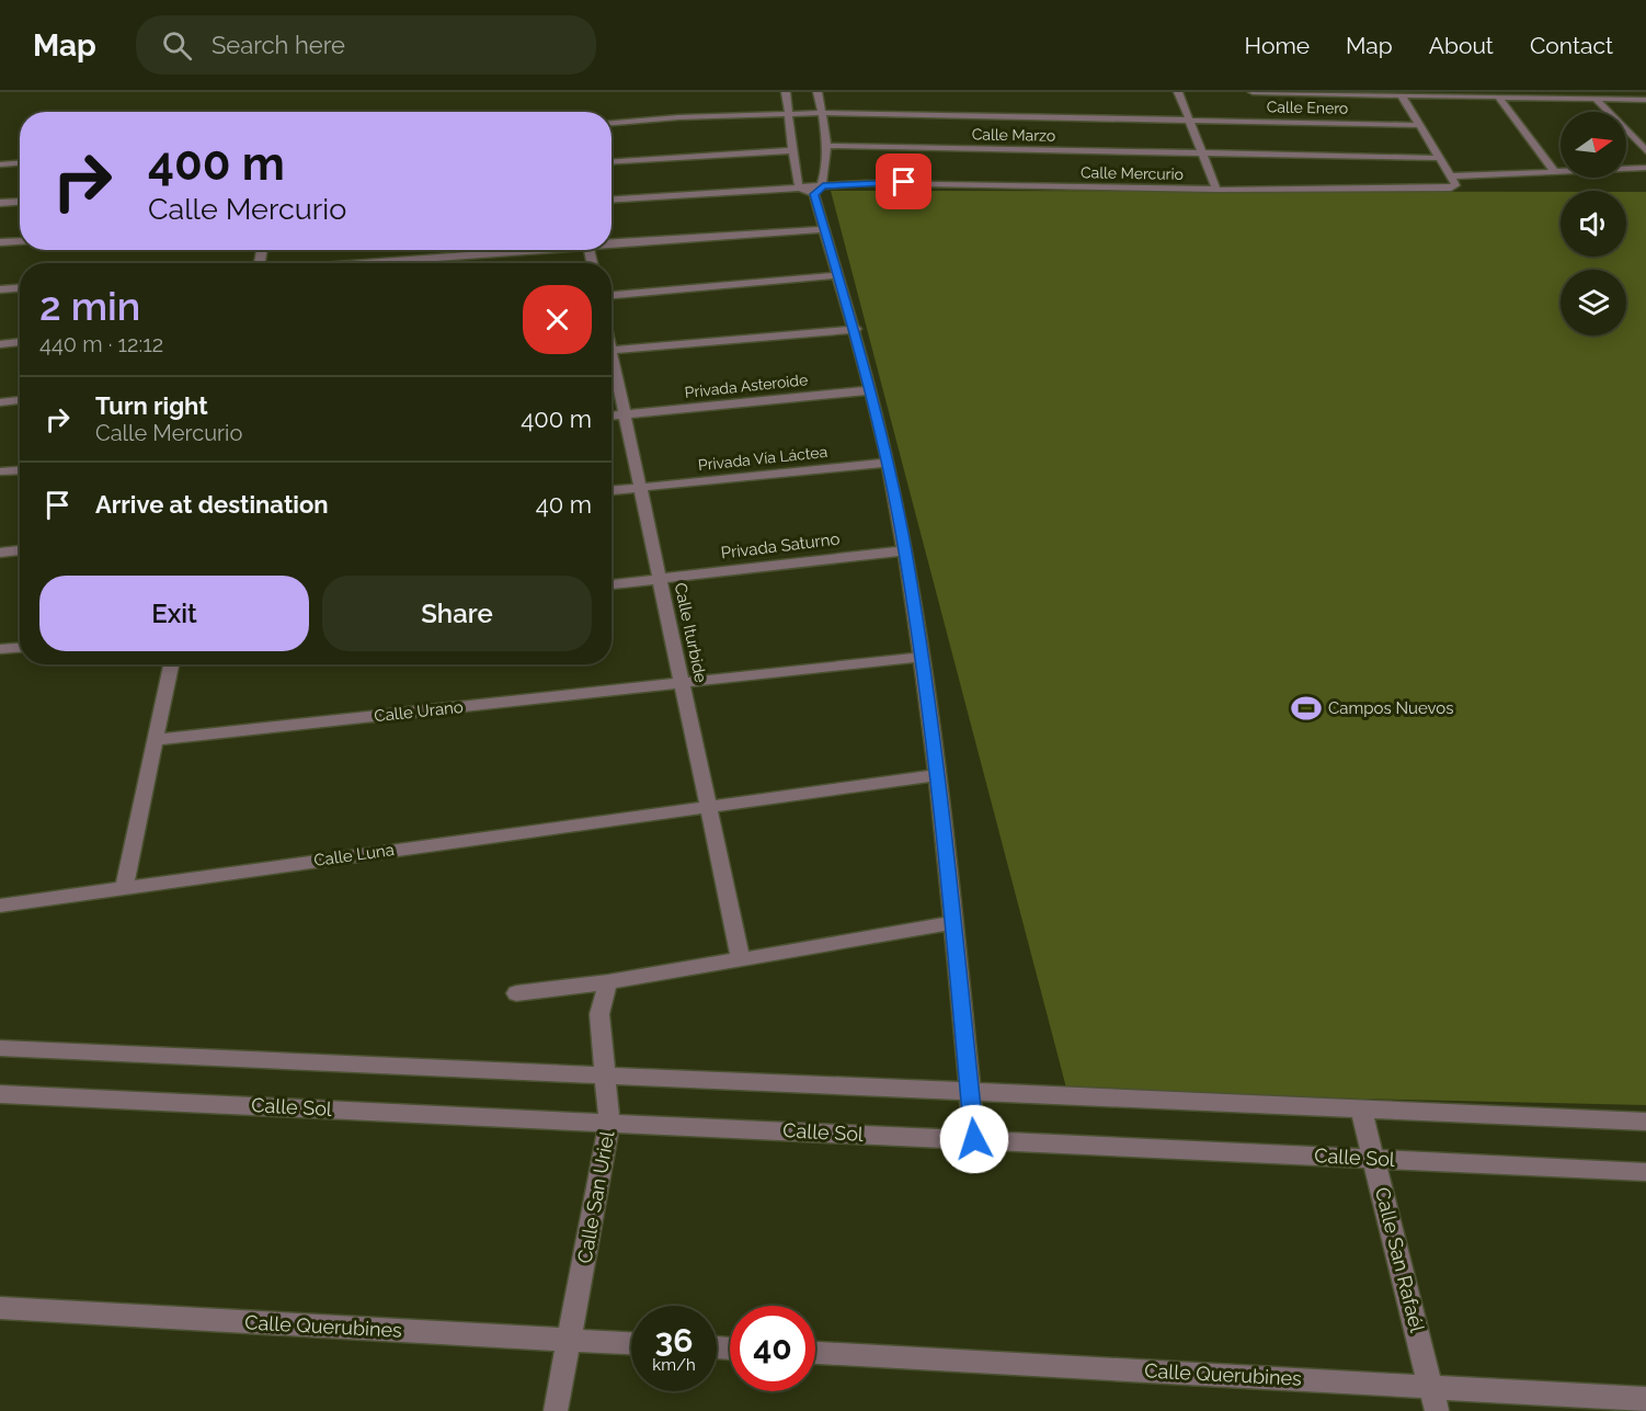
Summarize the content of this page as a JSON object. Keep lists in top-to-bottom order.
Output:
{
  "streets": {
    "street": [
      "Calle Enero",
      "Calle Marzo",
      "Calle Mercurio",
      "Privada Asteroide",
      "Privada Vía Láctea",
      "Privada Saturno",
      "Calle Iturbide",
      "Calle Urano",
      "Calle Luna",
      "Calle Sol",
      "Calle San Uriel",
      "Calle San Rafaél",
      "Calle Querubines"
    ]
  },
  "crossings": [
    ["Privada Asteroide", "Calle Iturbide"],
    ["Privada Vía Láctea", "Calle Iturbide"],
    ["Privada Saturno", "Calle Iturbide"],
    ["Calle Iturbide", "Calle Urano"],
    ["Calle Iturbide", "Calle Luna"],
    ["Calle Sol", "Calle San Uriel"],
    ["Calle Sol", "Calle San Rafaél"],
    ["Calle San Uriel", "Calle Querubines"],
    ["Calle San Rafaél", "Calle Querubines"]
  ],
  "places": {
    "sports": ["Campos Nuevos"]
  },
  "north": "right",
  "page": {
    "header": "Map",
    "search": "Search here",
    "nav": [
      "Home",
      "Map",
      "About",
      "Contact"
    ],
    "turn": ["400 m", "Calle Mercurio"],
    "heading": ["2 min", "440 m · 12:12"],
    "list": [
      {
        "name": "Turn right",
        "note": "Calle Mercurio",
        "value": "400 m"
      },
      {
        "name": "Arrive at destination",
        "value": "40 m"
      }
    ],
    "buttons": ["Exit", "Share"],
    "speed": "36 km/h",
    "limit": "40"
  }
}
